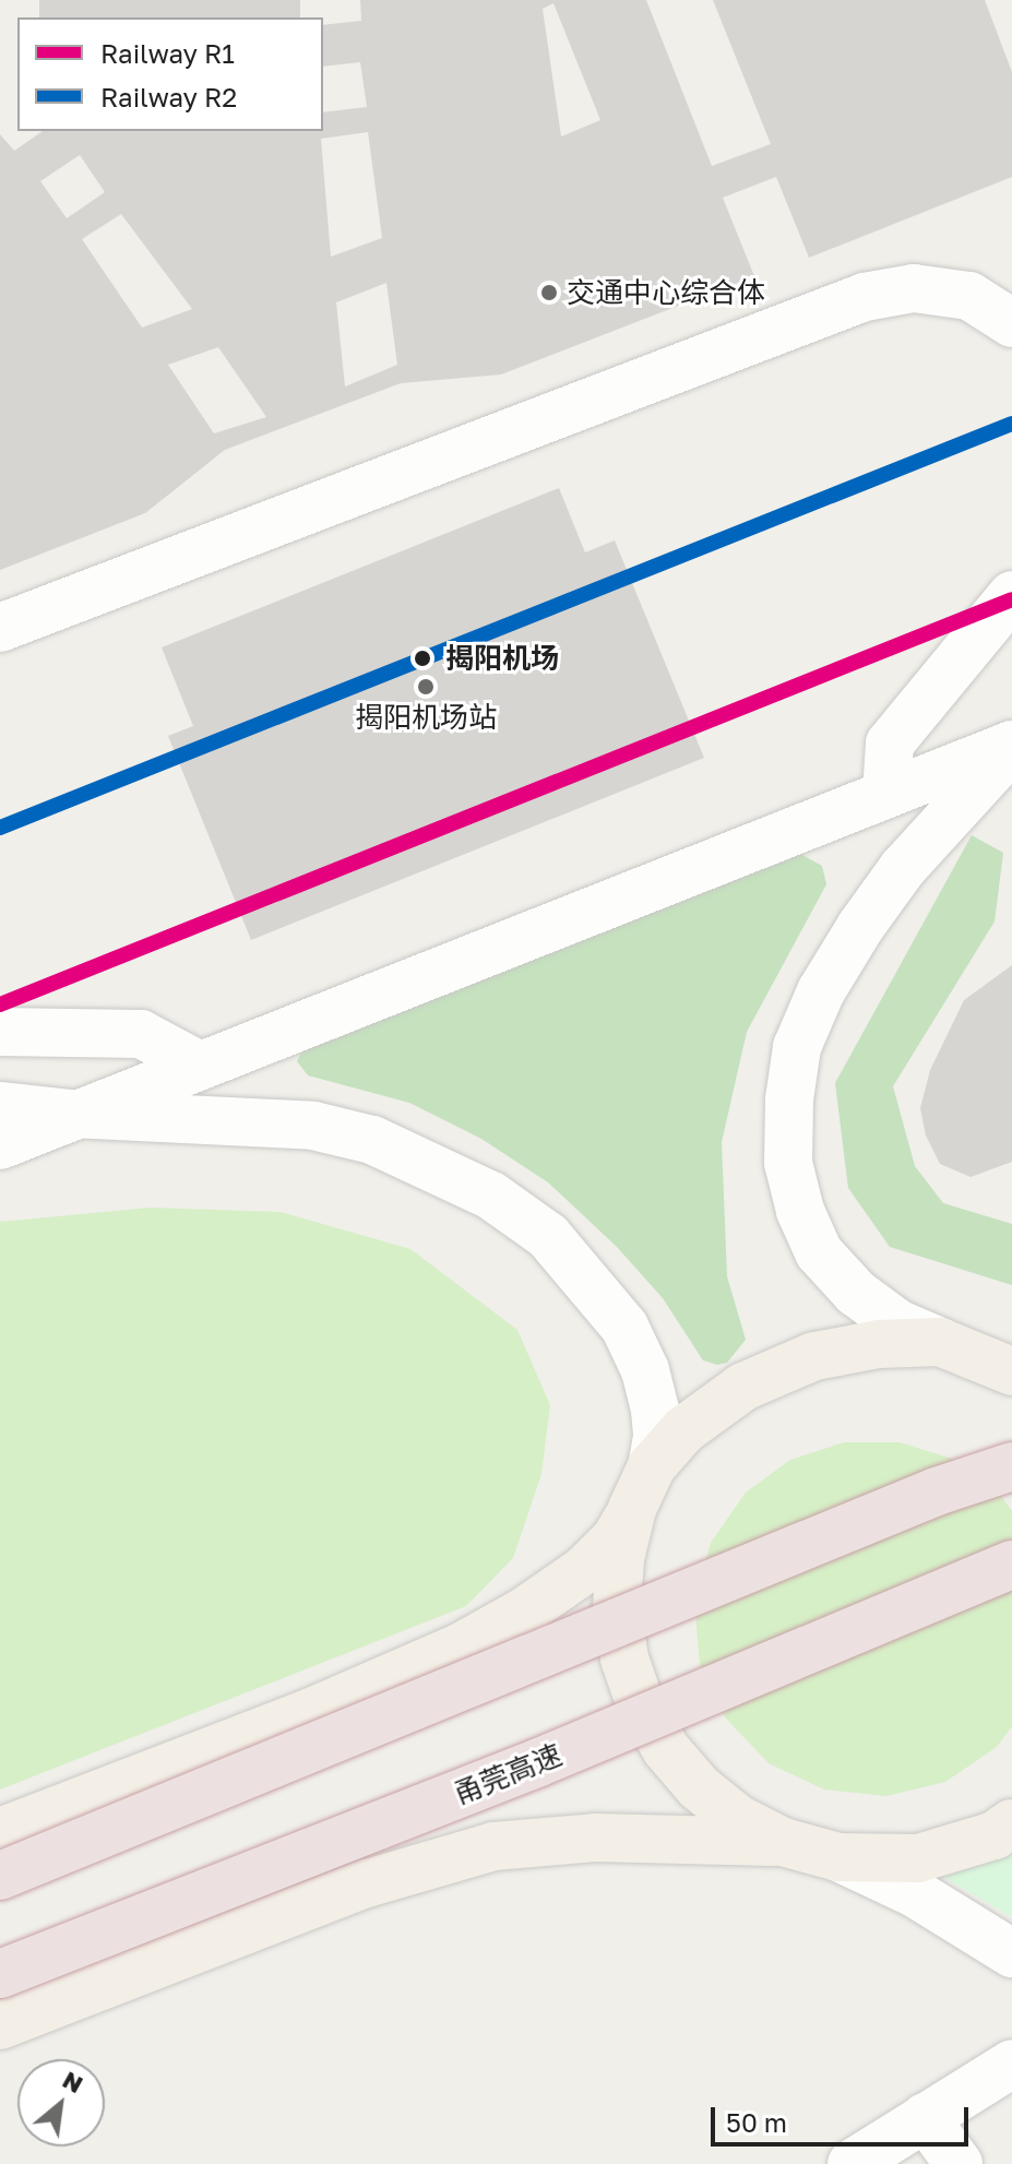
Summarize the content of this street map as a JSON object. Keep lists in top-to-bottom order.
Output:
{
  "streets": {
    "highway": ["甬莞高速"]
  },
  "places": ["交通中心综合体", "揭阳机场", "揭阳机场站"],
  "lines": ["rail line R2", "rail line R1"],
  "legend": ["Railway R1", "Railway R2"],
  "scale_bar": "50 m",
  "north": "top right"
}
